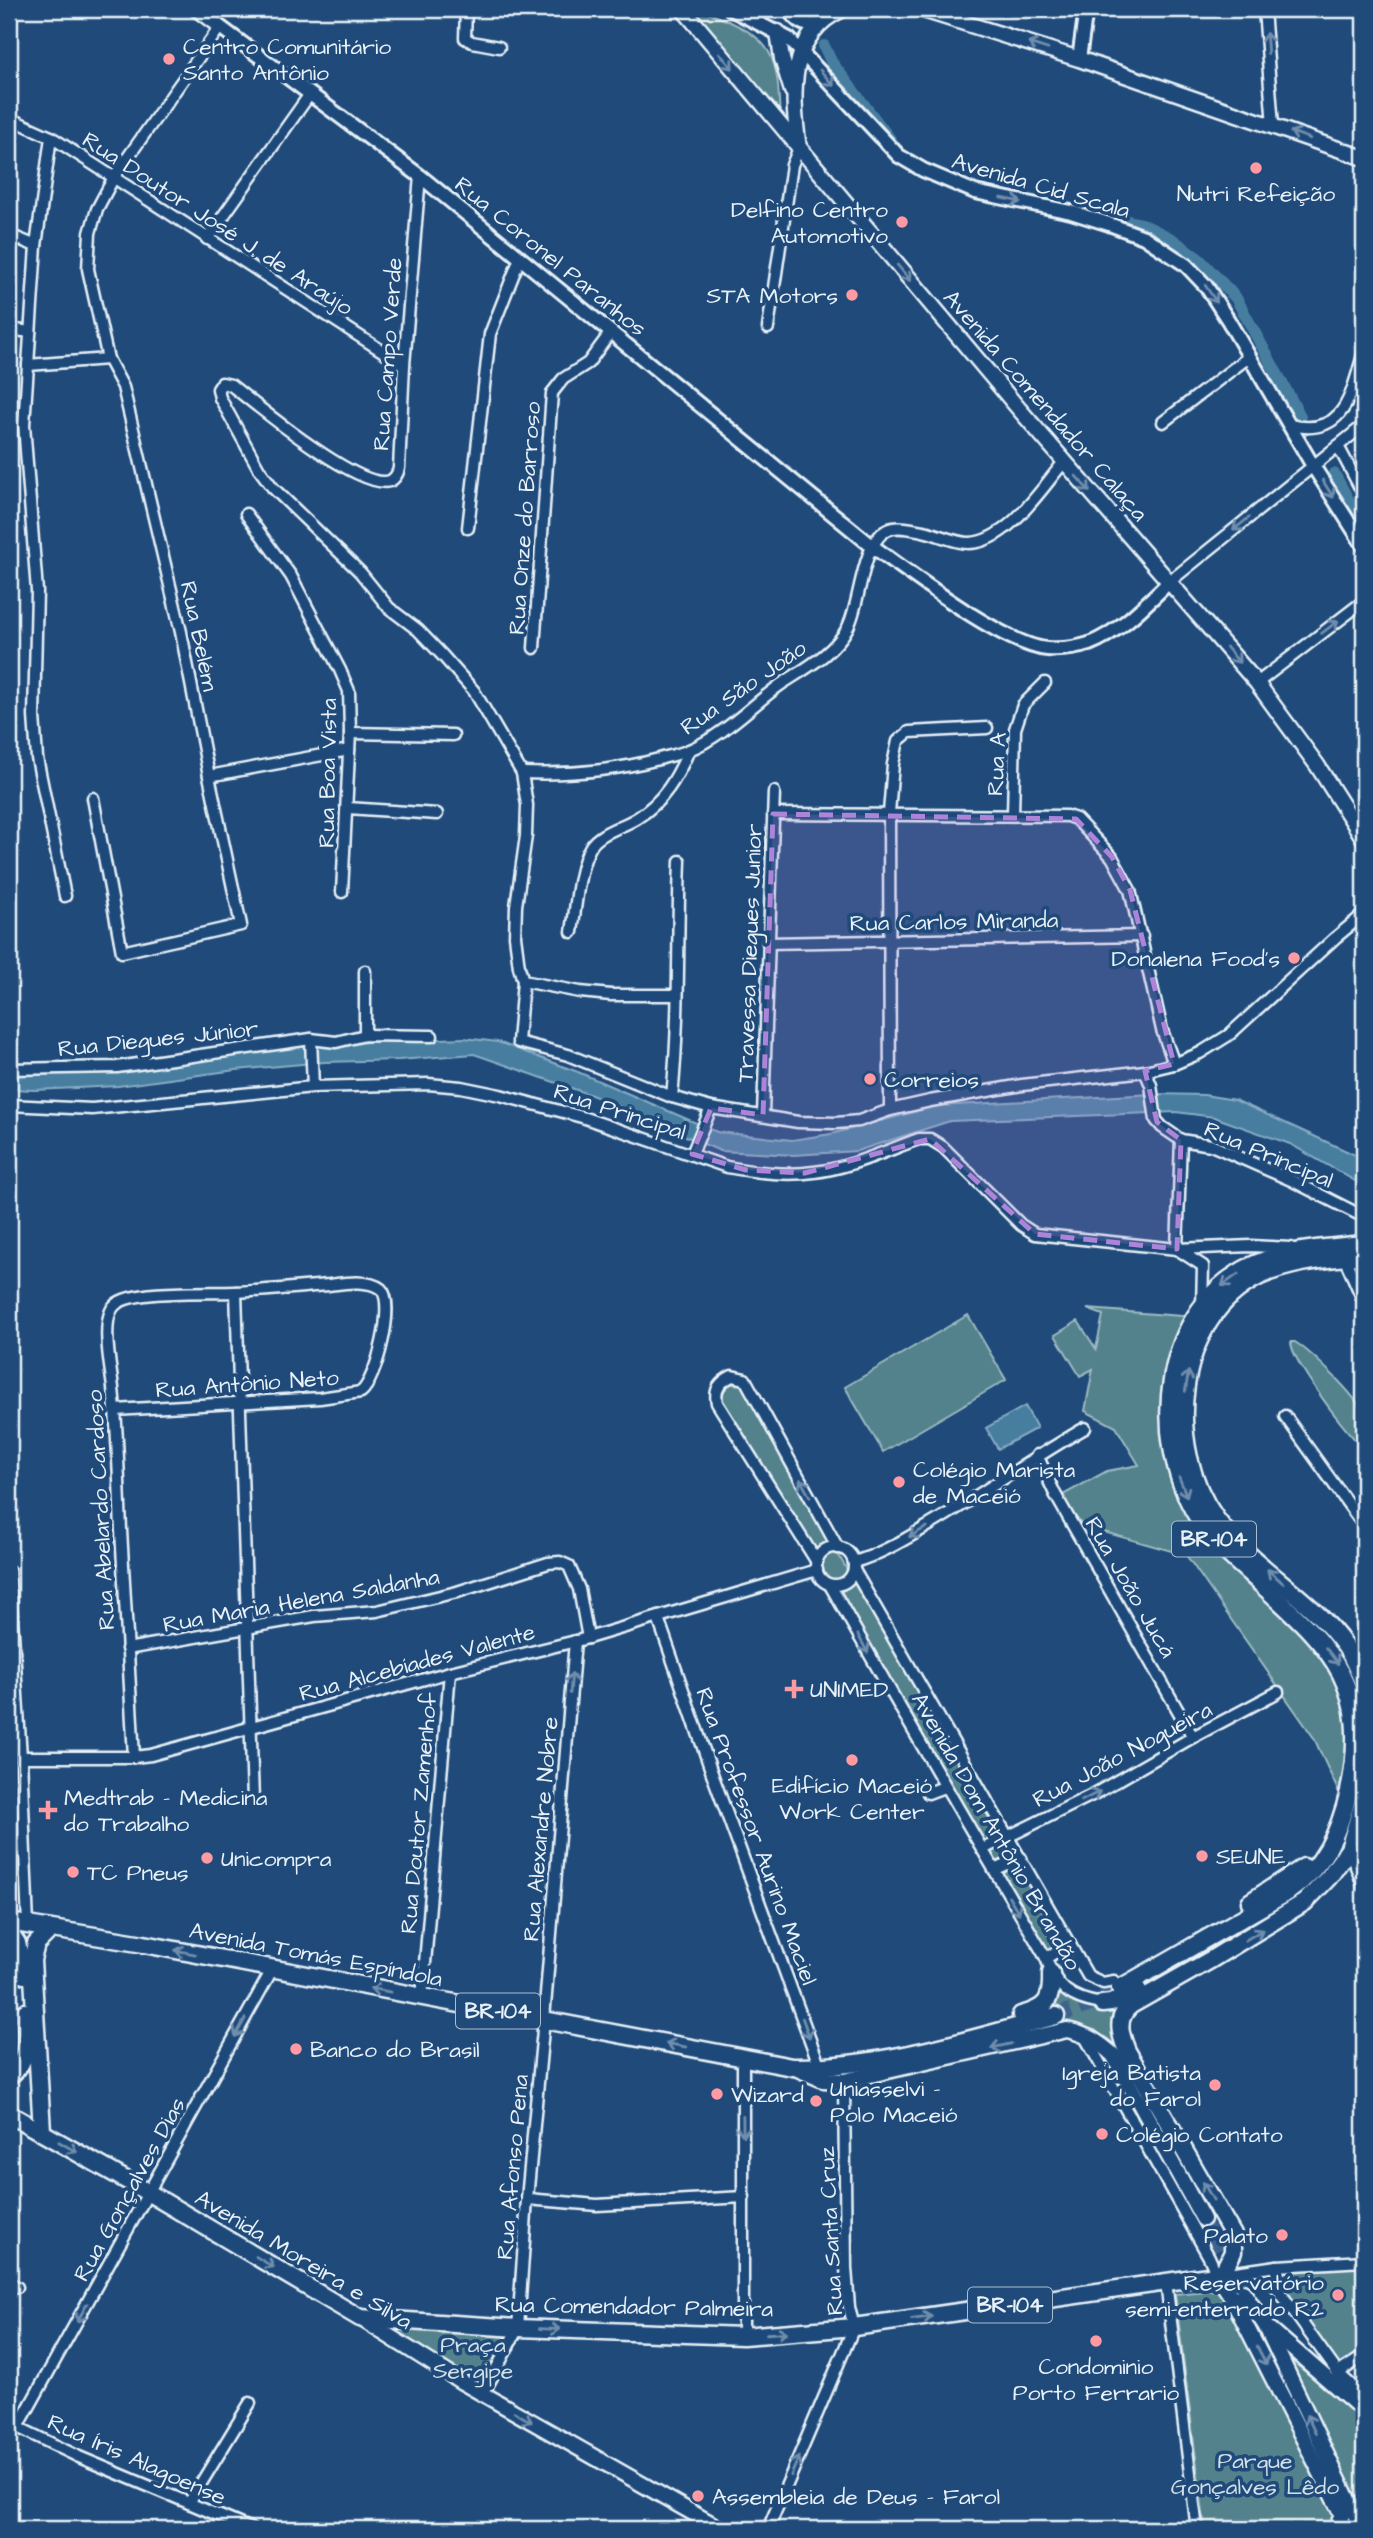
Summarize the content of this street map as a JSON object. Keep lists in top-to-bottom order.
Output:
{
  "streets": {
    "highway": [
      "BR-104",
      "Avenida Tomás Espíndola",
      "Avenida Moreira e Silva",
      "Rua Comendador Palmeira"
    ],
    "main road": ["Avenida Comendador Calaça"],
    "street": [
      "Avenida Cid Scala",
      "Rua Doutor José J. de Araújo",
      "Rua Coronel Paranhos",
      "Rua Campo Verde",
      "Rua Onze do Barroso",
      "Rua Belém",
      "Rua São João",
      "Rua A",
      "Rua Boa Vista",
      "Rua Carlos Miranda",
      "Travessa Diegues Junior",
      "Rua Diegues Júnior",
      "Rua Principal",
      "Rua Antônio Neto",
      "Rua Abelardo Cardoso",
      "Rua João Jucá",
      "Rua Maria Helena Saldanha",
      "Rua Alcebíades Valente",
      "Rua João Nogueira",
      "Rua Doutor Zamenhof",
      "Rua Alexandre Nobre",
      "Avenida Dom Antônio Brandão",
      "Rua Professor Aurino Maciel",
      "Rua Afonso Pena",
      "Rua Gonçalves Dias",
      "Rua Santa Cruz",
      "Rua Íris Alagoense"
    ]
  },
  "crossings": [
    ["Rua Doutor José J. de Araújo", "Rua Campo Verde"],
    ["Rua Doutor José J. de Araújo", "Rua Belém"],
    ["Rua Coronel Paranhos", "Rua Campo Verde"],
    ["Rua Coronel Paranhos", "Avenida Comendador Calaça"],
    ["Rua Coronel Paranhos", "Rua Onze do Barroso"],
    ["Rua Coronel Paranhos", "Rua Belém"],
    ["Rua Coronel Paranhos", "Rua São João"],
    ["Rua Campo Verde", "Rua São João"],
    ["Rua Carlos Miranda", "Travessa Diegues Junior"],
    ["Rua Principal", "BR-104"],
    ["Rua Antônio Neto", "Rua Abelardo Cardoso"],
    ["Rua Abelardo Cardoso", "Rua Maria Helena Saldanha"],
    ["Rua Abelardo Cardoso", "Rua Alcebíades Valente"],
    ["BR-104", "Avenida Dom Antônio Brandão"],
    ["BR-104", "Rua Professor Aurino Maciel"],
    ["BR-104", "Avenida Tomás Espíndola"],
    ["Rua João Jucá", "Rua João Nogueira"],
    ["Rua Maria Helena Saldanha", "Rua Alcebíades Valente"],
    ["Rua Alcebíades Valente", "Rua Doutor Zamenhof"],
    ["Rua Alcebíades Valente", "Rua Alexandre Nobre"],
    ["Rua Alcebíades Valente", "Avenida Dom Antônio Brandão"],
    ["Rua Alcebíades Valente", "Rua Professor Aurino Maciel"],
    ["Rua João Nogueira", "Avenida Dom Antônio Brandão"],
    ["Rua Doutor Zamenhof", "Avenida Tomás Espíndola"],
    ["Rua Alexandre Nobre", "Avenida Tomás Espíndola"],
    ["Rua Alexandre Nobre", "Rua Afonso Pena"],
    ["Rua Professor Aurino Maciel", "Avenida Tomás Espíndola"],
    ["Avenida Tomás Espíndola", "Rua Afonso Pena"],
    ["Avenida Tomás Espíndola", "Rua Gonçalves Dias"],
    ["Rua Afonso Pena", "Avenida Moreira e Silva"],
    ["Rua Afonso Pena", "Rua Comendador Palmeira"],
    ["Rua Gonçalves Dias", "Avenida Moreira e Silva"],
    ["Rua Gonçalves Dias", "Rua Íris Alagoense"],
    ["Rua Santa Cruz", "Rua Comendador Palmeira"],
    ["Avenida Moreira e Silva", "Rua Comendador Palmeira"]
  ],
  "one_way": [
    "Avenida Cid Scala",
    "Avenida Comendador Calaça",
    "Rua João Nogueira",
    "Rua Alexandre Nobre",
    "Rua Professor Aurino Maciel",
    "Avenida Tomás Espíndola",
    "Rua Gonçalves Dias",
    "Rua Santa Cruz",
    "Avenida Moreira e Silva"
  ],
  "parks": ["Praça Sergipe", "Parque Gonçalves Lêdo"],
  "places": {
    "other": [
      "Centro Comunitário Santo Antônio",
      "Nutri Refeição",
      "Delfino Centro Automotivo",
      "STA Motors",
      "Donalena Food's",
      "Correios",
      "Colégio Marista de Maceió",
      "Edifício Maceió Work Center",
      "SEUNE",
      "Unicompra",
      "TC Pneus",
      "Banco do Brasil",
      "Igreja Batista do Farol",
      "Wizard",
      "Uniasselvi - Polo Maceió",
      "Colégio Contato",
      "Palato",
      "Reservatório semi-enterrado R2",
      "Condominio Porto Ferrario",
      "Assembleia de Deus - Farol"
    ],
    "health": ["UNIMED", "Medtrab - Medicina do Trabalho"]
  }
}
